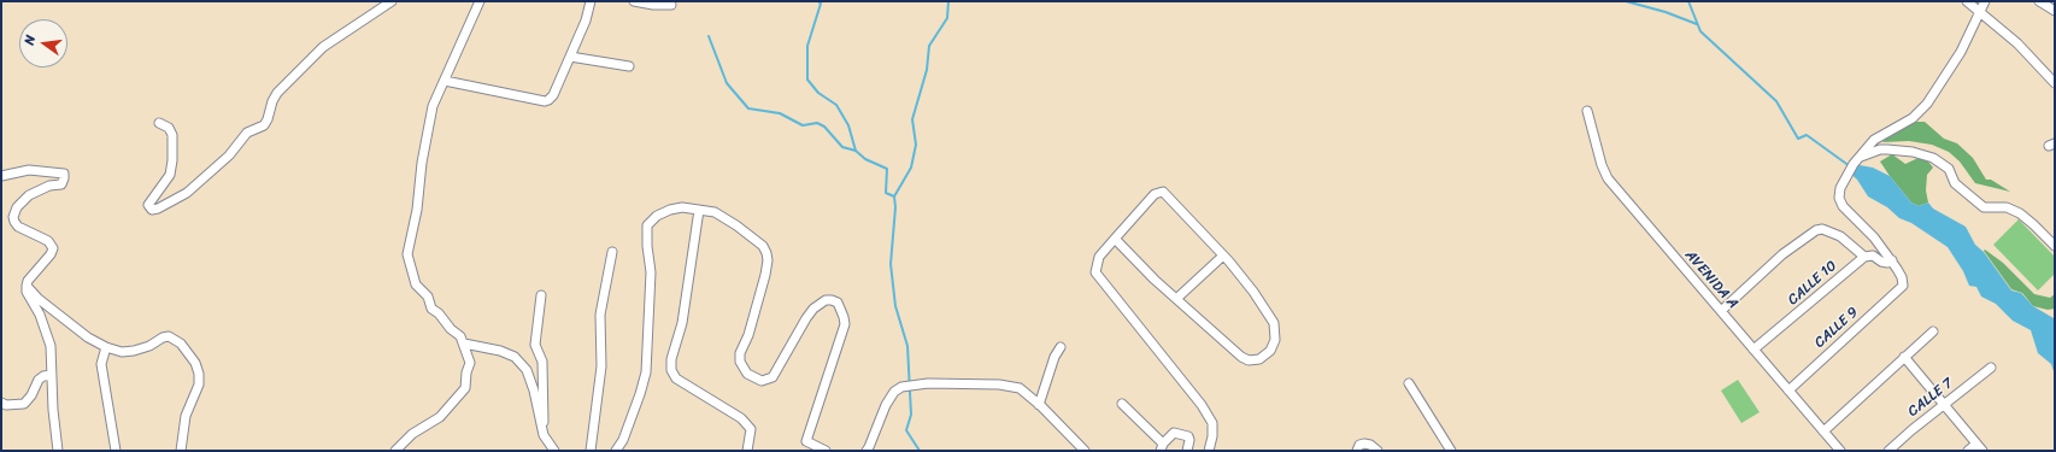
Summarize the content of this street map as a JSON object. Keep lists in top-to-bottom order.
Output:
{
  "streets": {
    "street": [
      "AVENIDA A",
      "CALLE 10",
      "CALLE 9",
      "CALLE 7"
    ]
  },
  "crossings": [
    ["AVENIDA A", "CALLE 10"],
    ["AVENIDA A", "CALLE 9"]
  ],
  "north": "left"
}
